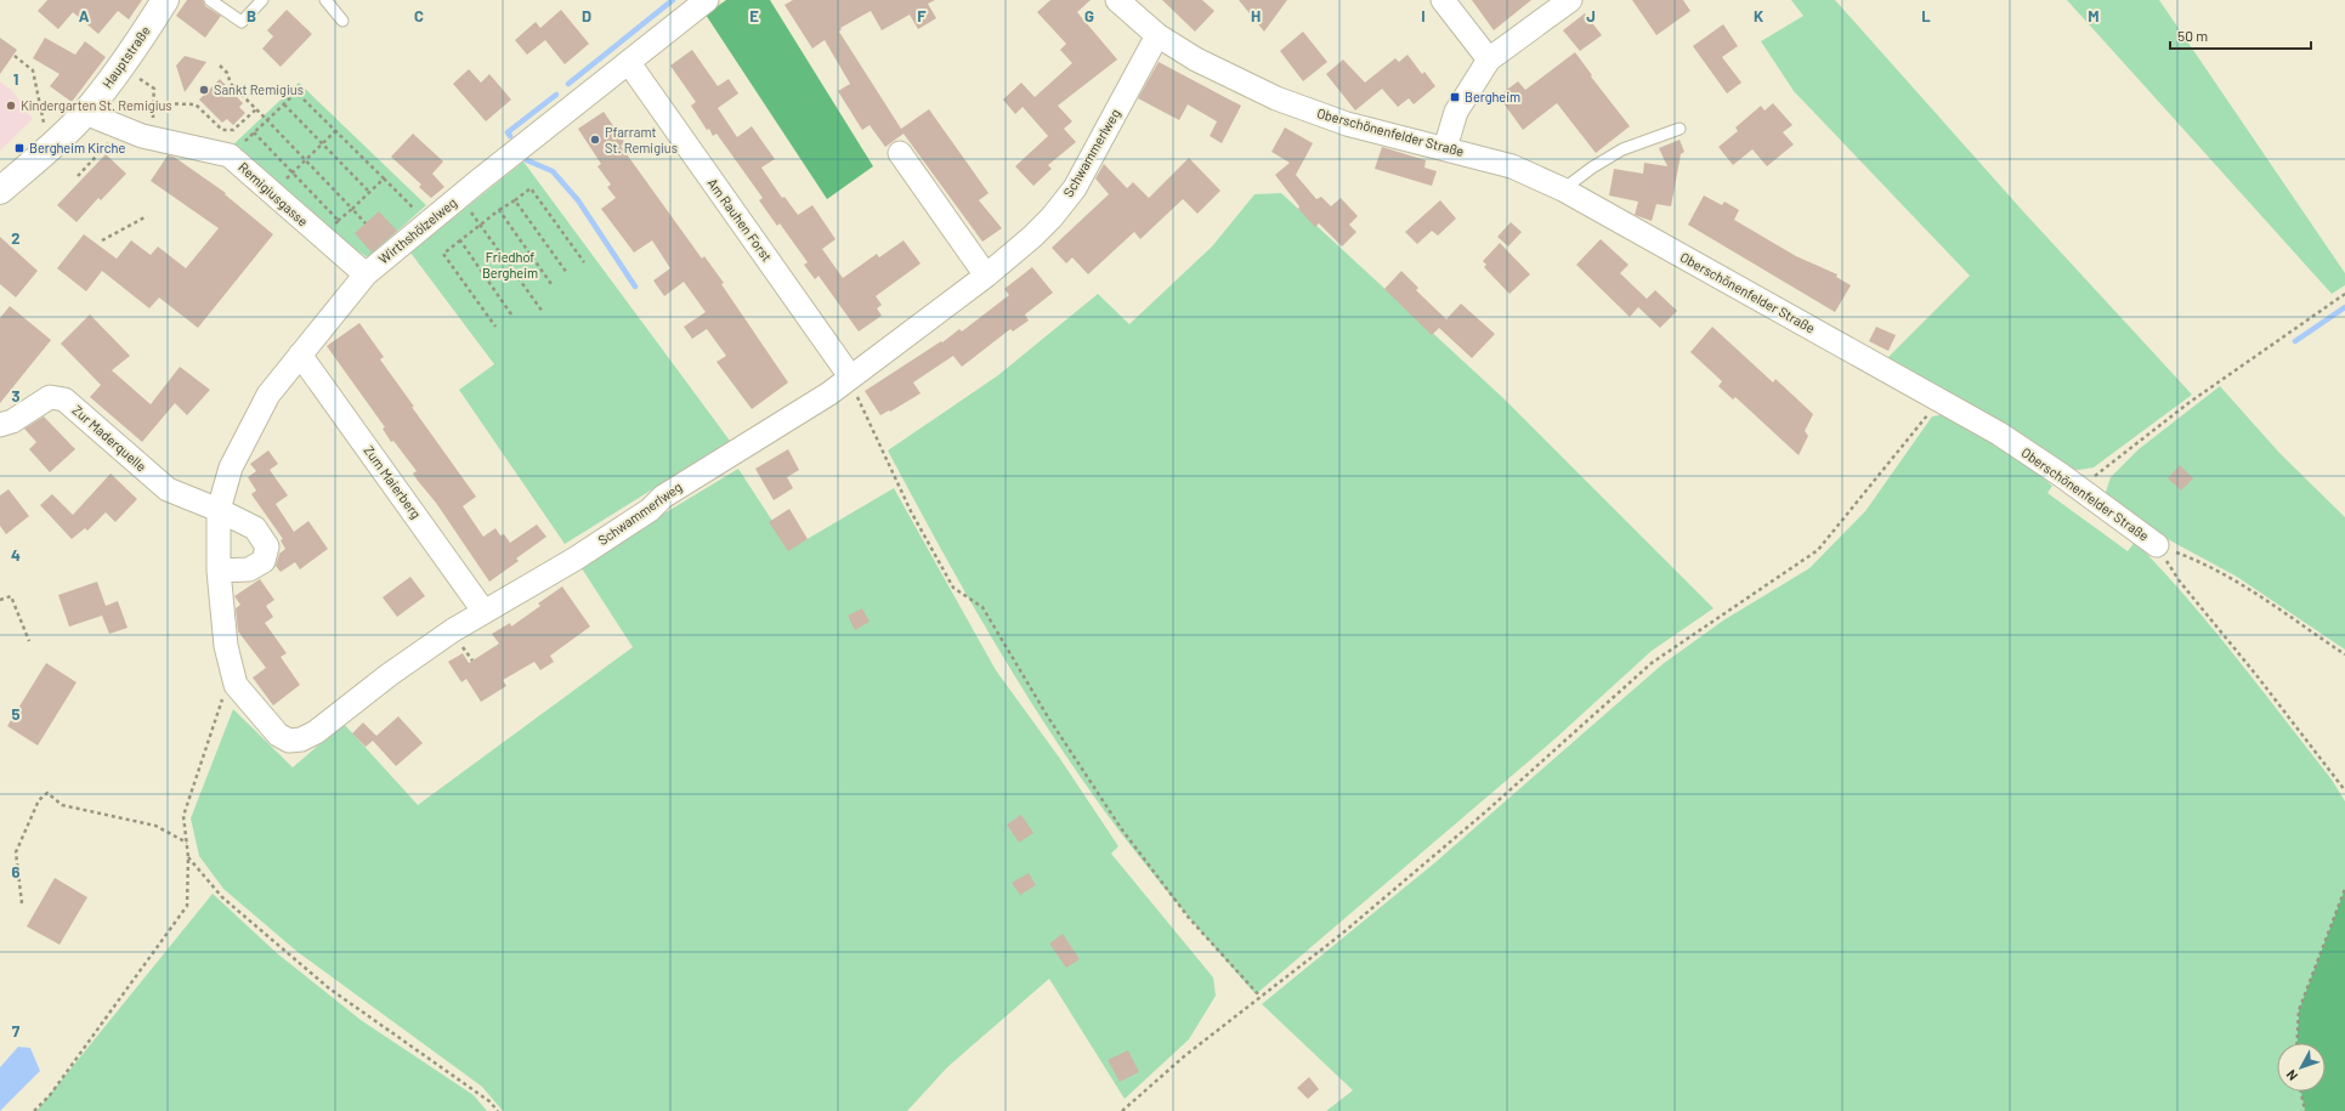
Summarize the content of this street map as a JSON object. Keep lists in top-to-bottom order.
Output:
{
  "streets": {
    "street": [
      "Hauptstraße",
      "Oberschönenfelder Straße",
      "Schwammerlweg",
      "Remigiusgasse",
      "Am Rauhen Forst",
      "Wirthshölzelweg",
      "Zur Maderquelle",
      "Zum Maierberg"
    ]
  },
  "crossings": [
    ["Hauptstraße", "Remigiusgasse"],
    ["Oberschönenfelder Straße", "Schwammerlweg"],
    ["Schwammerlweg", "Am Rauhen Forst"],
    ["Schwammerlweg", "Zum Maierberg"],
    ["Remigiusgasse", "Wirthshölzelweg"],
    ["Am Rauhen Forst", "Wirthshölzelweg"],
    ["Wirthshölzelweg", "Zur Maderquelle"],
    ["Wirthshölzelweg", "Zum Maierberg"]
  ],
  "parks": ["Friedhof Bergheim"],
  "places": {
    "other": ["Sankt Remigius", "Kindergarten St. Remigius", "Pfarramt St. Remigius"],
    "transit": ["Bergheim", "Bergheim Kirche"]
  },
  "scale_bar": "50 m",
  "north": "bottom left",
  "grid": {
    "columns": [
      "A",
      "B",
      "C",
      "D",
      "E",
      "F",
      "G",
      "H",
      "I",
      "J",
      "K",
      "L",
      "M"
    ],
    "rows": [
      "1",
      "2",
      "3",
      "4",
      "5",
      "6",
      "7"
    ]
  }
}
